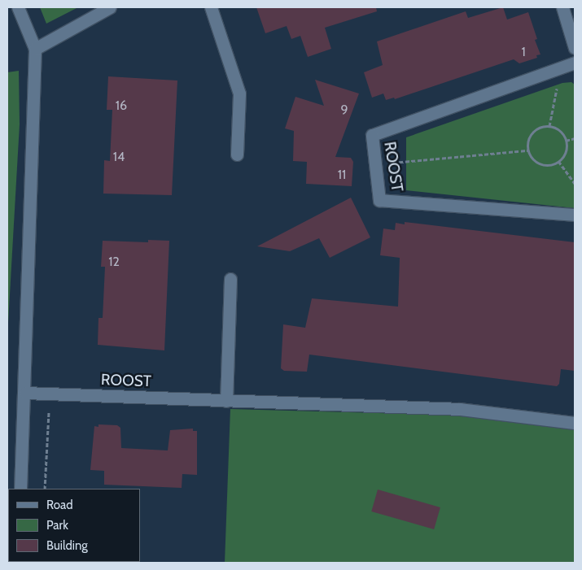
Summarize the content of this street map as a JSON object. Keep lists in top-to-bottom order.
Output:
{
  "streets": {
    "street": ["ROOST"]
  },
  "house_numbers": [
    "1",
    "16",
    "9",
    "14",
    "11",
    "12"
  ],
  "legend": ["Road", "Park", "Building"]
}
